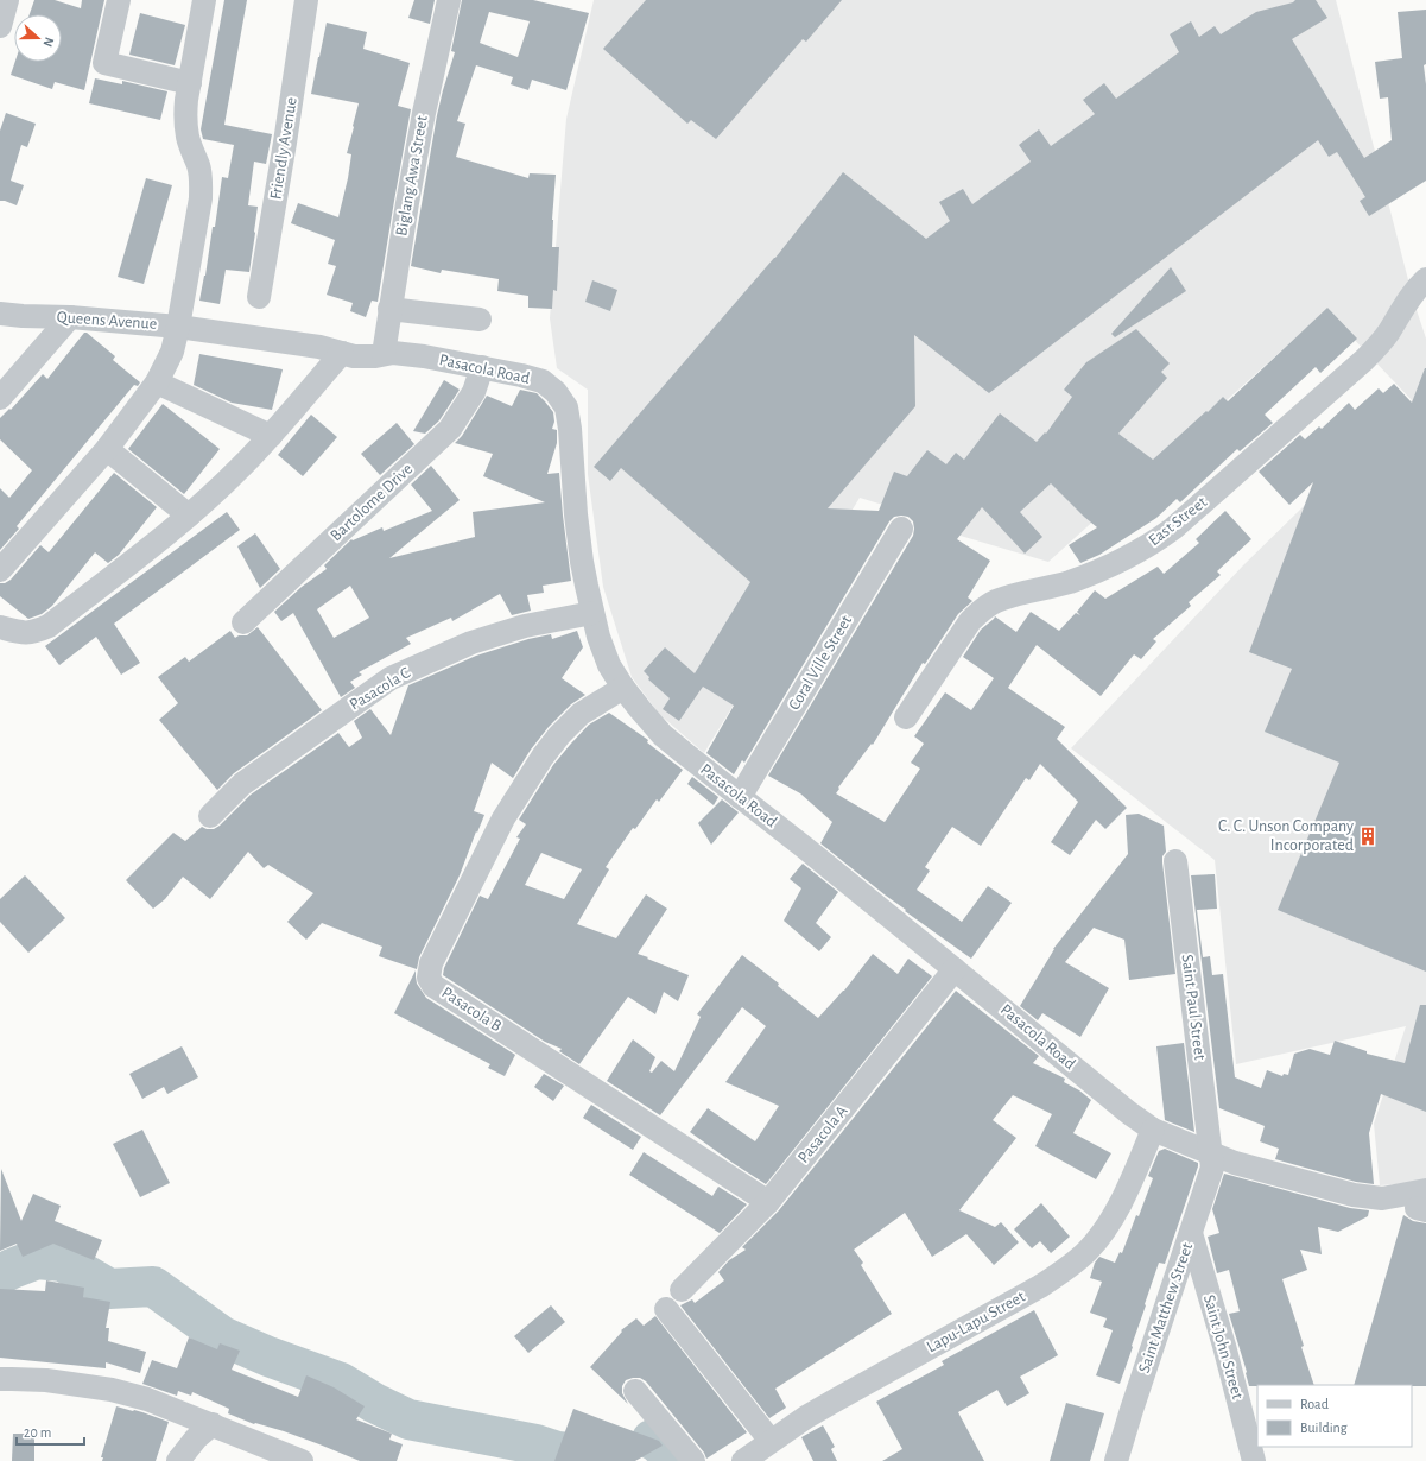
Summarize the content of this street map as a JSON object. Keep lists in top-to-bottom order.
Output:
{
  "streets": {
    "street": [
      "Friendly Avenue",
      "Biglang Awa Street",
      "Queens Avenue",
      "Pasacola Road",
      "Bartolome Drive",
      "East Street",
      "Coral Ville Street",
      "Pasacola C",
      "Saint Paul Street",
      "Pasacola B",
      "Pasacola A",
      "Saint Matthew Street",
      "Lapu-Lapu Street",
      "Saint John Street"
    ]
  },
  "crossings": [
    ["Biglang Awa Street", "Pasacola Road"],
    ["Queens Avenue", "Pasacola Road"],
    ["Pasacola Road", "Bartolome Drive"],
    ["Pasacola Road", "Coral Ville Street"],
    ["Pasacola Road", "Pasacola C"],
    ["Pasacola Road", "Saint Paul Street"],
    ["Pasacola Road", "Pasacola B"],
    ["Pasacola Road", "Pasacola A"],
    ["Pasacola Road", "Saint Matthew Street"],
    ["Pasacola Road", "Lapu-Lapu Street"],
    ["Saint Paul Street", "Saint Matthew Street"],
    ["Pasacola B", "Pasacola A"],
    ["Saint Matthew Street", "Saint John Street"]
  ],
  "places": {
    "building": ["C. C. Unson Company Incorporated"]
  },
  "legend": ["Road", "Building"],
  "scale_bar": "20 m",
  "north": "right"
}
